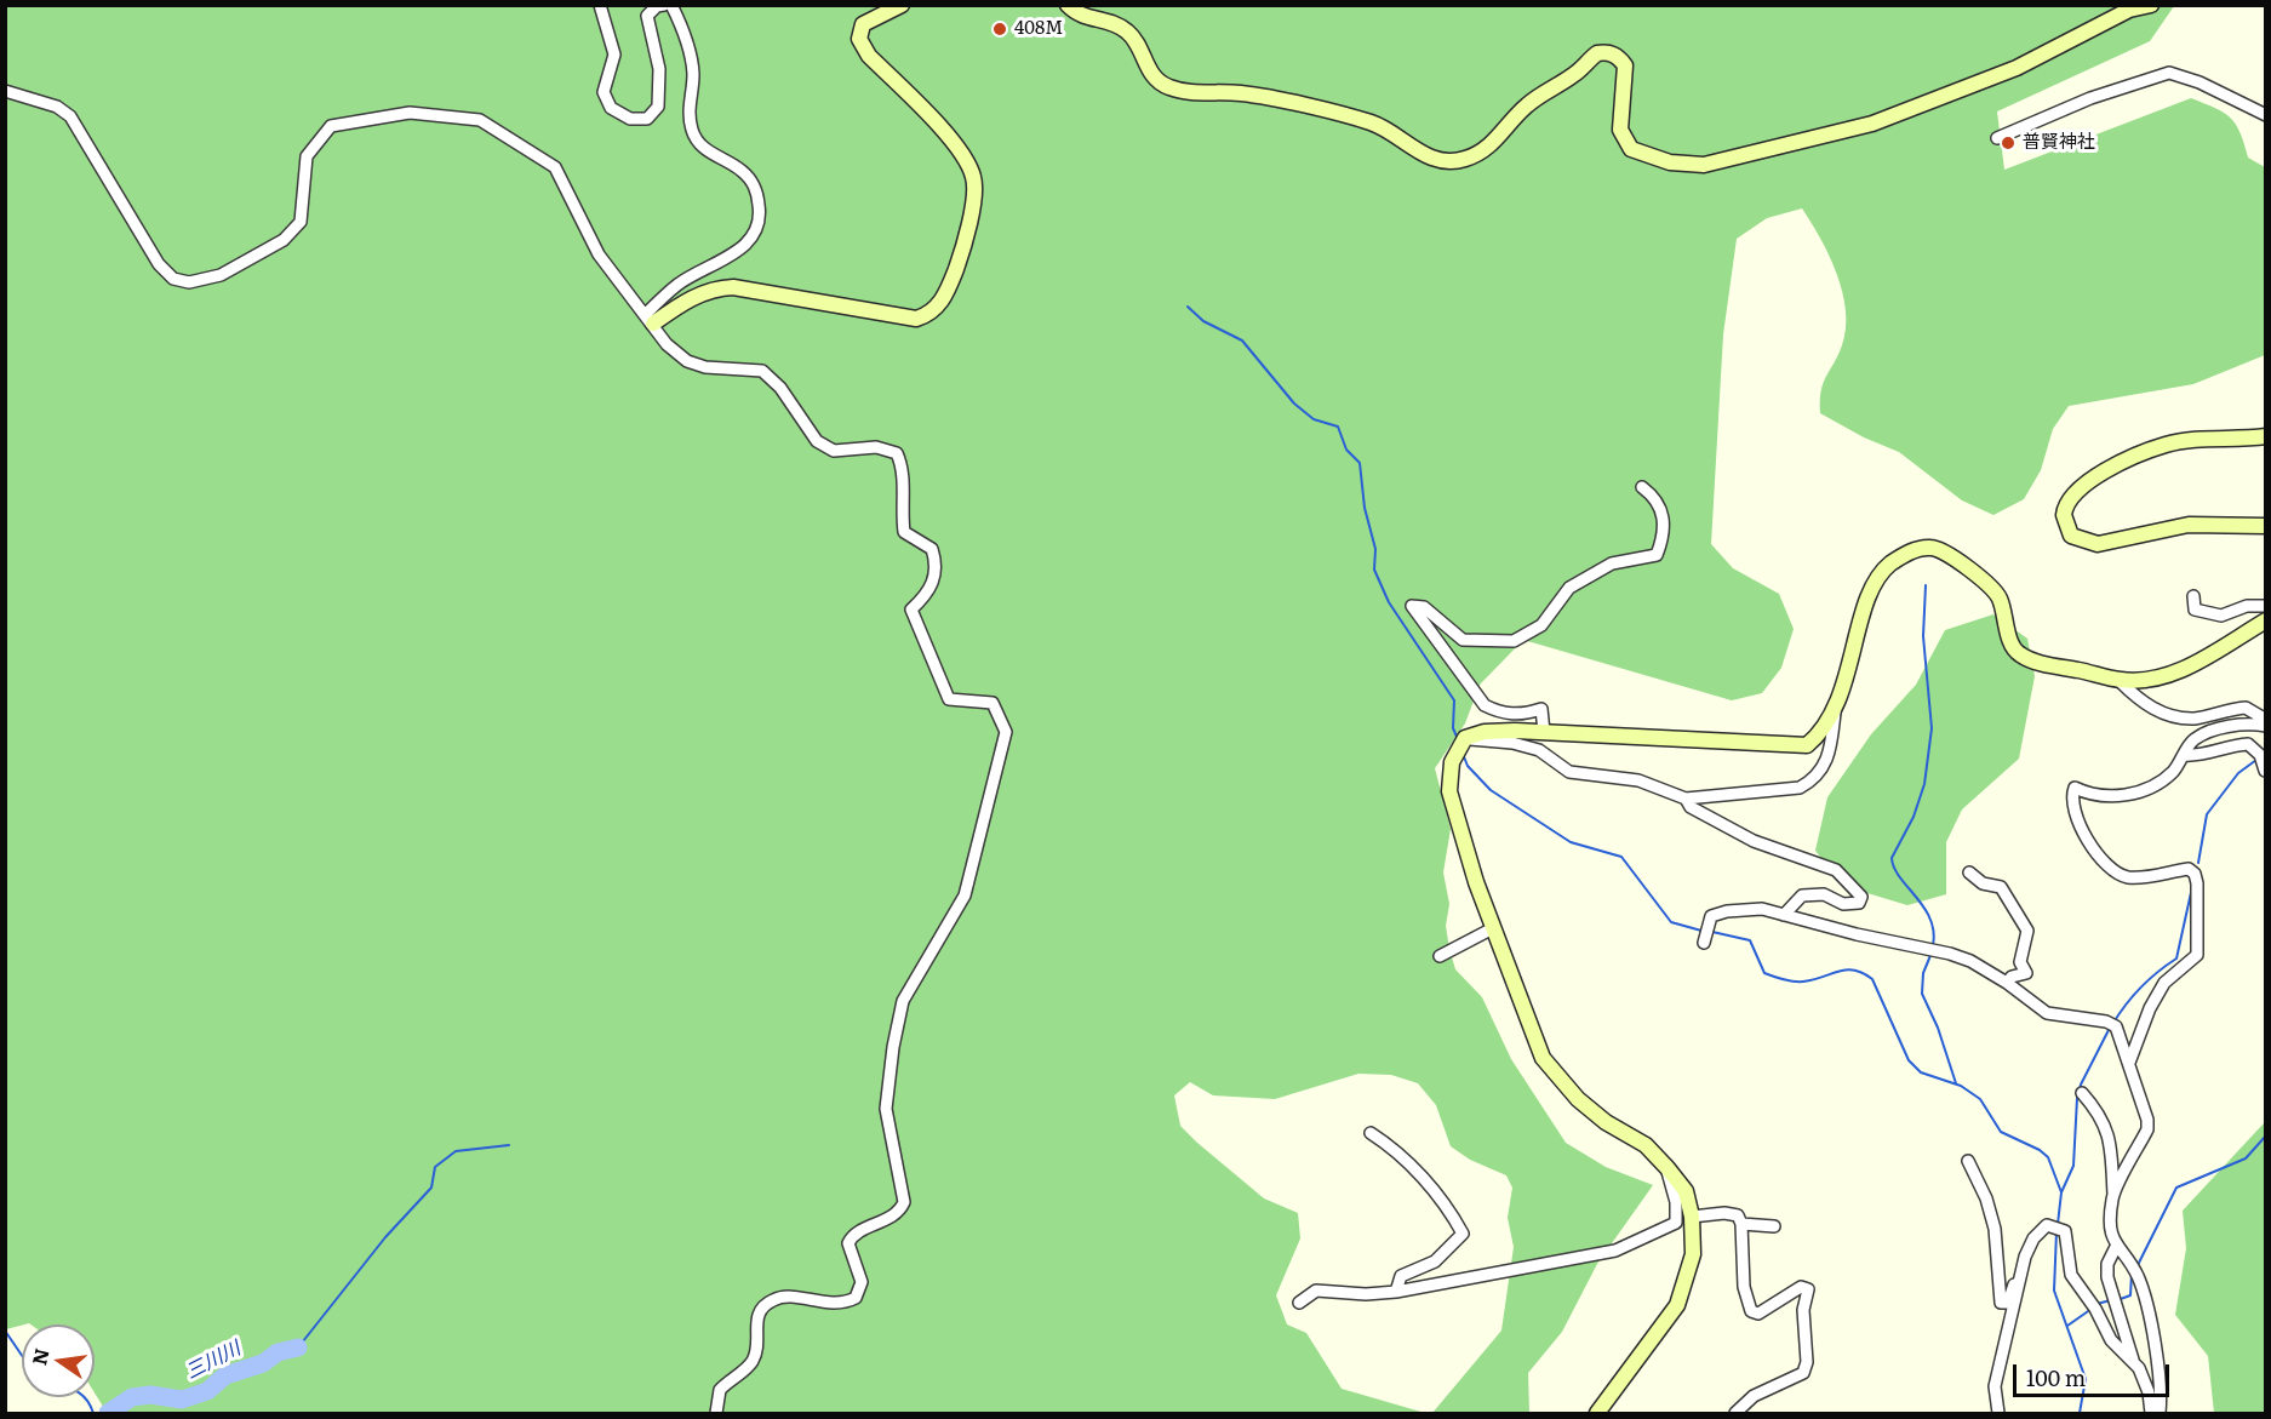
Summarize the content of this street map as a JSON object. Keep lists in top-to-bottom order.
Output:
{
  "water": ["三川川"],
  "places": ["408M", "普賢神社"],
  "scale_bar": "100 m",
  "north": "left"
}
